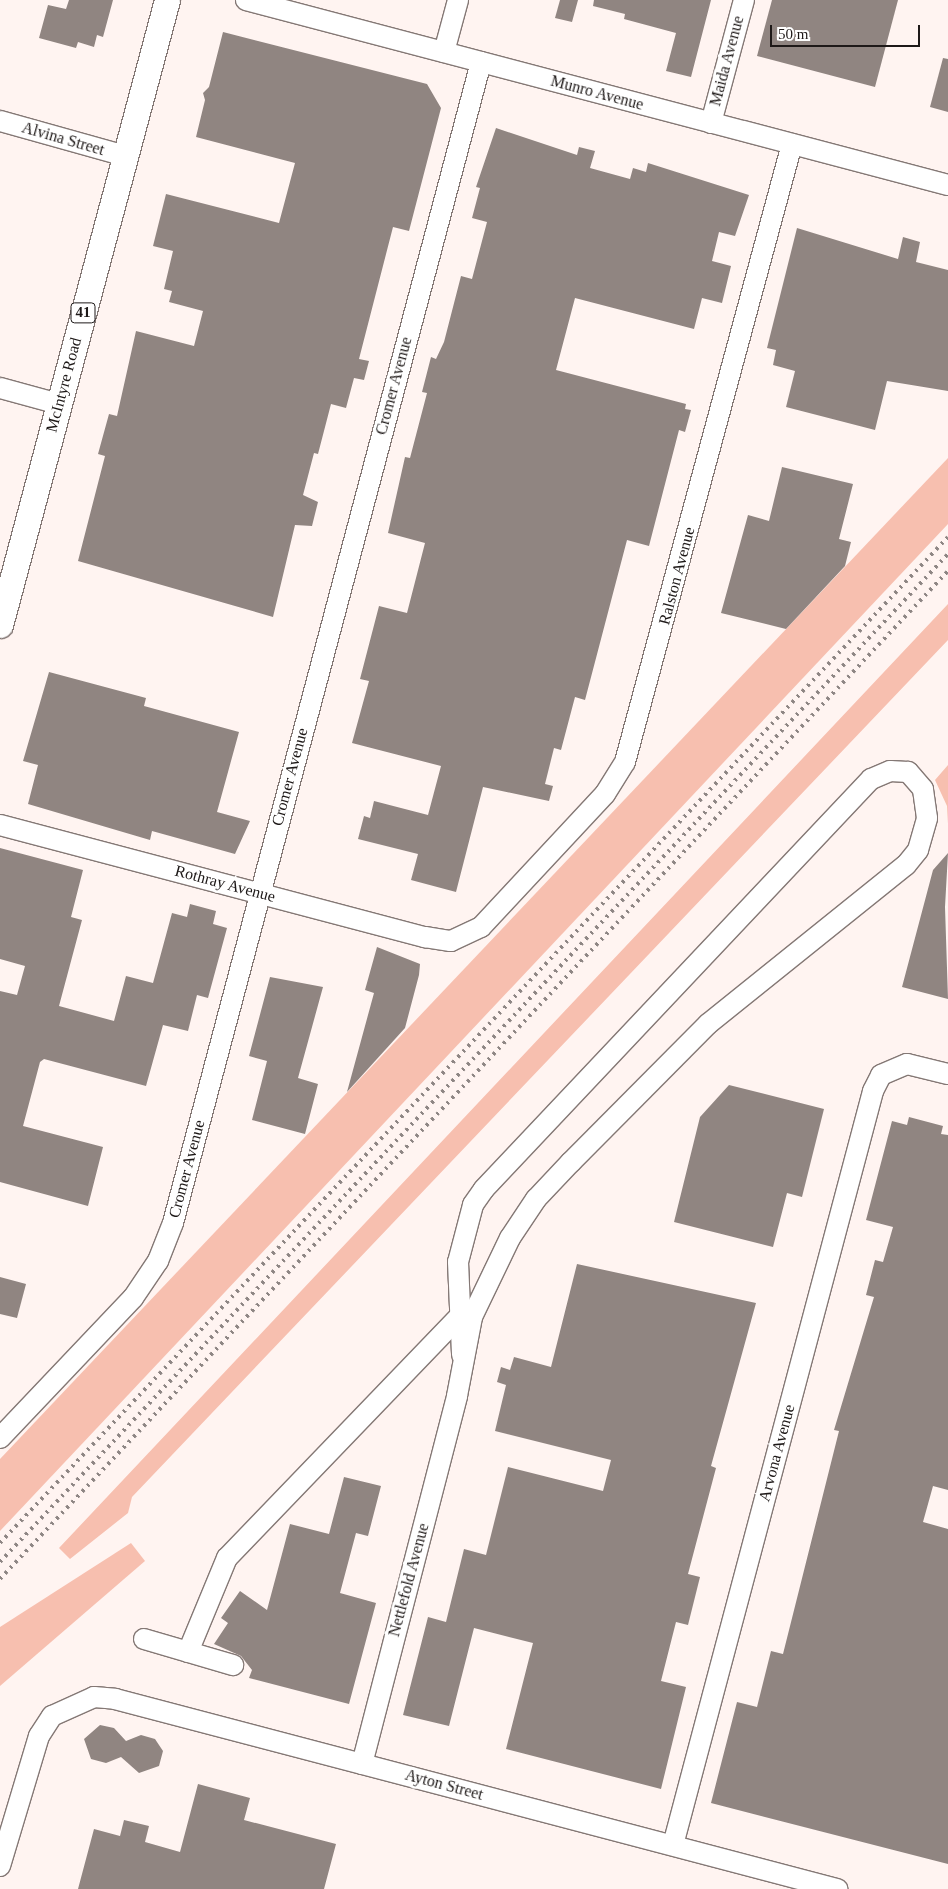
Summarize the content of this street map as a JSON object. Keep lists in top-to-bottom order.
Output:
{
  "streets": {
    "main road": ["41", "McIntyre Road"],
    "street": [
      "Maida Avenue",
      "Munro Avenue",
      "Alvina Street",
      "Cromer Avenue",
      "Ralston Avenue",
      "Rothray Avenue",
      "Arvona Avenue",
      "Nettlefold Avenue",
      "Ayton Street"
    ]
  },
  "crossings": [
    ["Maida Avenue", "Munro Avenue"],
    ["Munro Avenue", "Cromer Avenue"],
    ["Munro Avenue", "Ralston Avenue"],
    ["Alvina Street", "McIntyre Road"],
    ["Cromer Avenue", "Rothray Avenue"],
    ["Ralston Avenue", "Rothray Avenue"],
    ["Arvona Avenue", "Ayton Street"],
    ["Nettlefold Avenue", "Ayton Street"]
  ],
  "scale_bar": "50 m"
}
